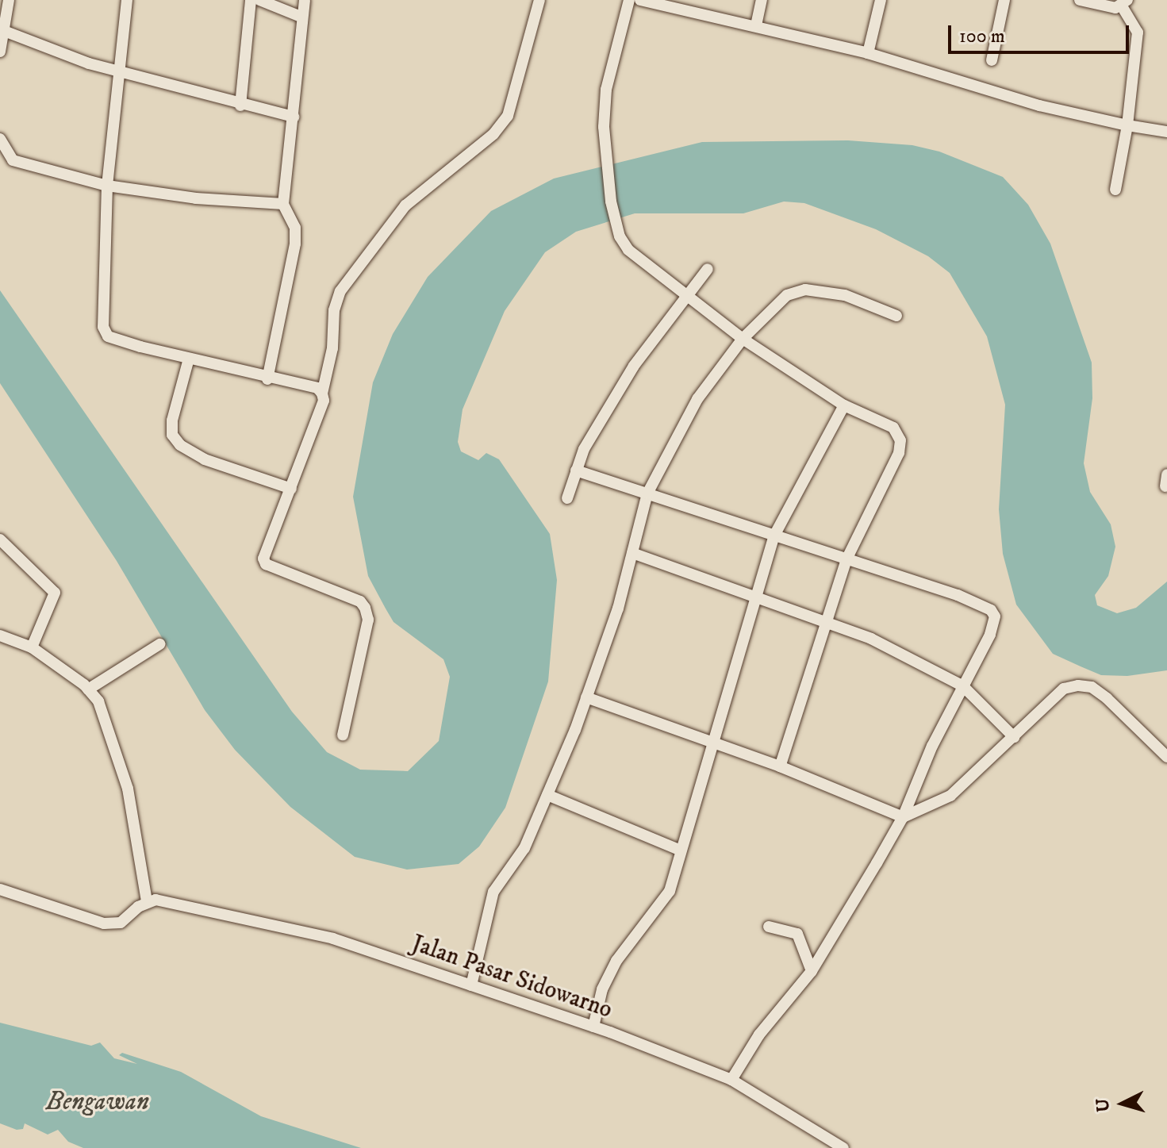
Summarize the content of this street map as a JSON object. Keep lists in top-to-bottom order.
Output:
{
  "streets": {
    "street": ["Jalan Pasar Sidowarno"]
  },
  "water": ["Bengawan"],
  "scale_bar": "100 m",
  "north": "left"
}
